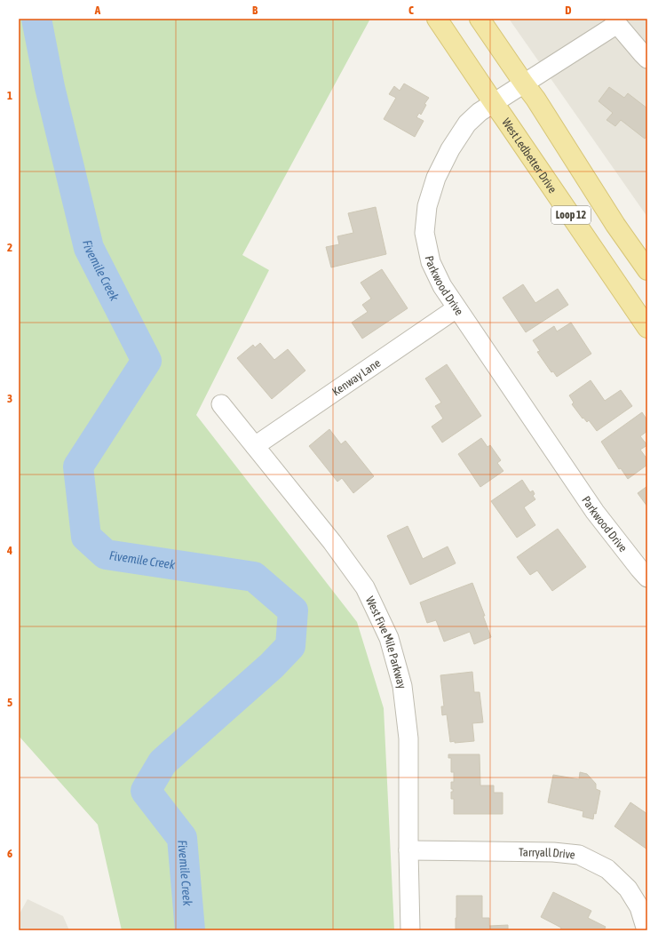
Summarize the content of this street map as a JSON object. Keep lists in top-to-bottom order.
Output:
{
  "streets": {
    "main road": ["West Ledbetter Drive", "Loop 12"],
    "street": [
      "Parkwood Drive",
      "Kenway Lane",
      "West Five Mile Parkway",
      "Tarryall Drive"
    ]
  },
  "crossings": [
    ["West Ledbetter Drive", "Parkwood Drive"],
    ["Loop 12", "Parkwood Drive"],
    ["Parkwood Drive", "Kenway Lane"],
    ["Kenway Lane", "West Five Mile Parkway"],
    ["West Five Mile Parkway", "Tarryall Drive"]
  ],
  "water": ["Fivemile Creek"],
  "grid": {
    "columns": [
      "A",
      "B",
      "C",
      "D"
    ],
    "rows": [
      "1",
      "2",
      "3",
      "4",
      "5",
      "6"
    ]
  }
}
